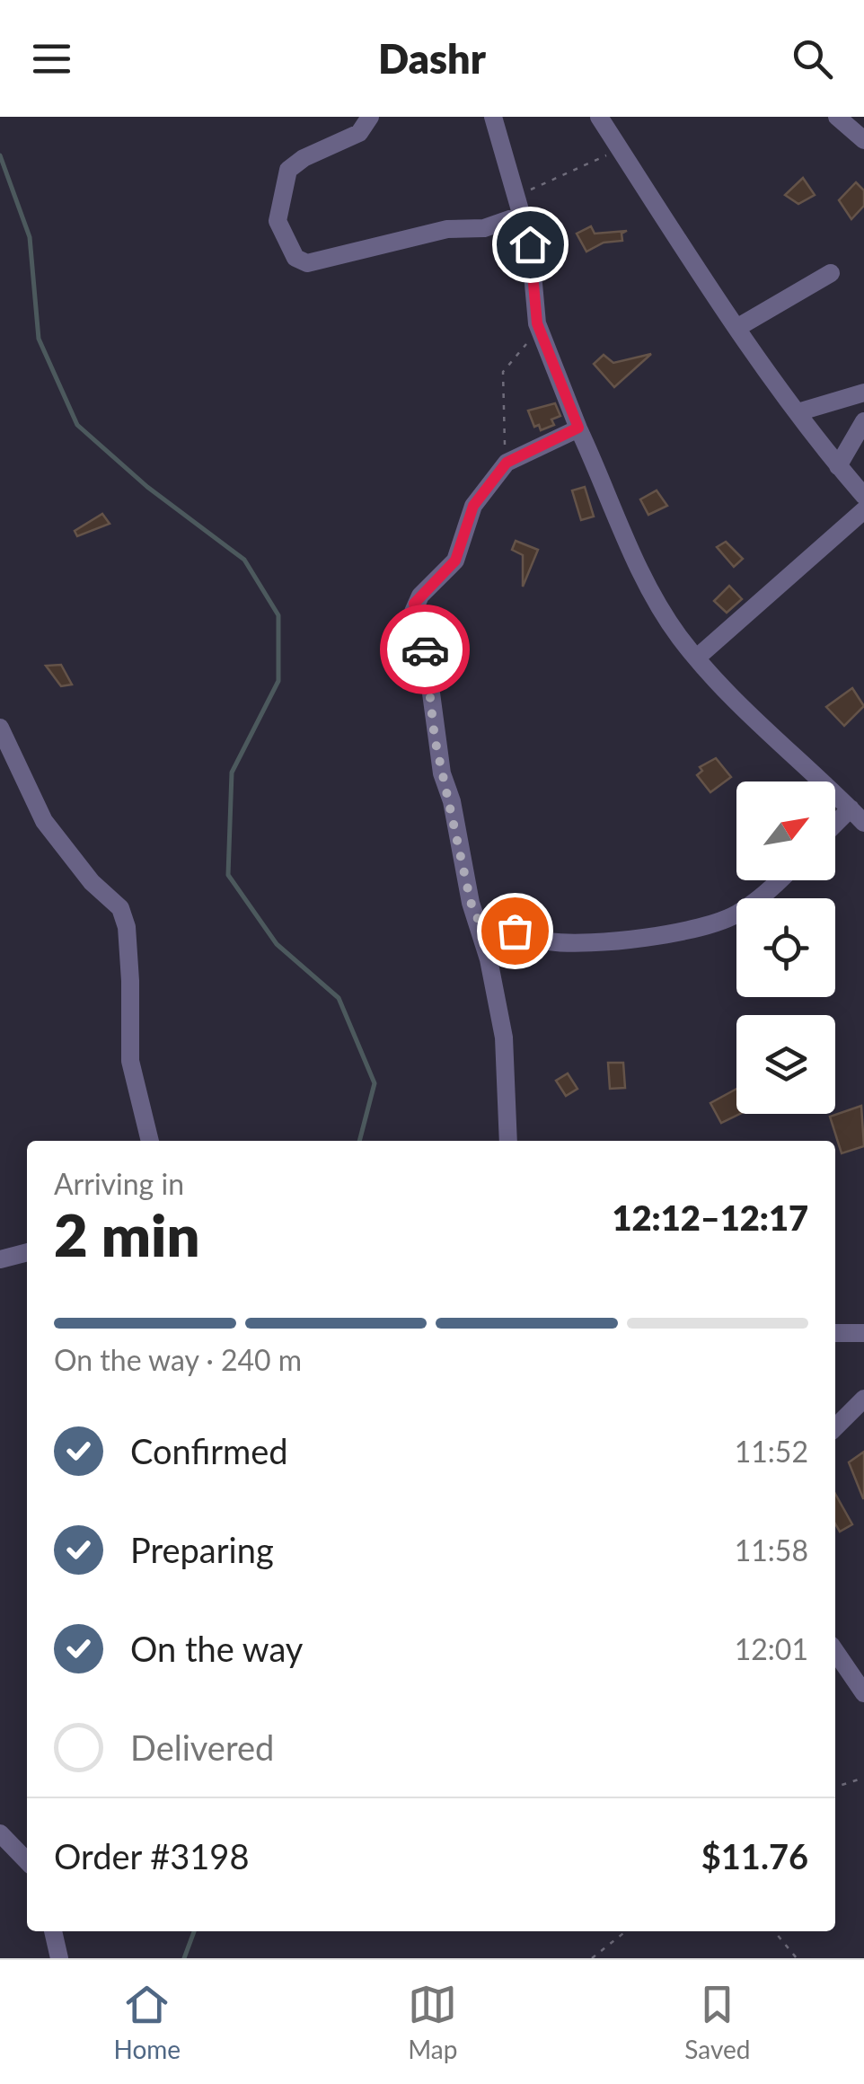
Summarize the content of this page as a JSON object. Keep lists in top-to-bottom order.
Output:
{
  "north": "top right",
  "page": {
    "header": "Dashr",
    "heading": ["2 min", "Arriving in", "12:12–12:17"],
    "panel": ["Order #3198", "$11.76"],
    "bar": "On the way · 240 m",
    "list": [
      ["Confirmed", "11:52"],
      ["Preparing", "11:58"],
      ["On the way", "12:01"],
      "Delivered"
    ],
    "tabs": ["Home", "Map", "Saved"]
  }
}
